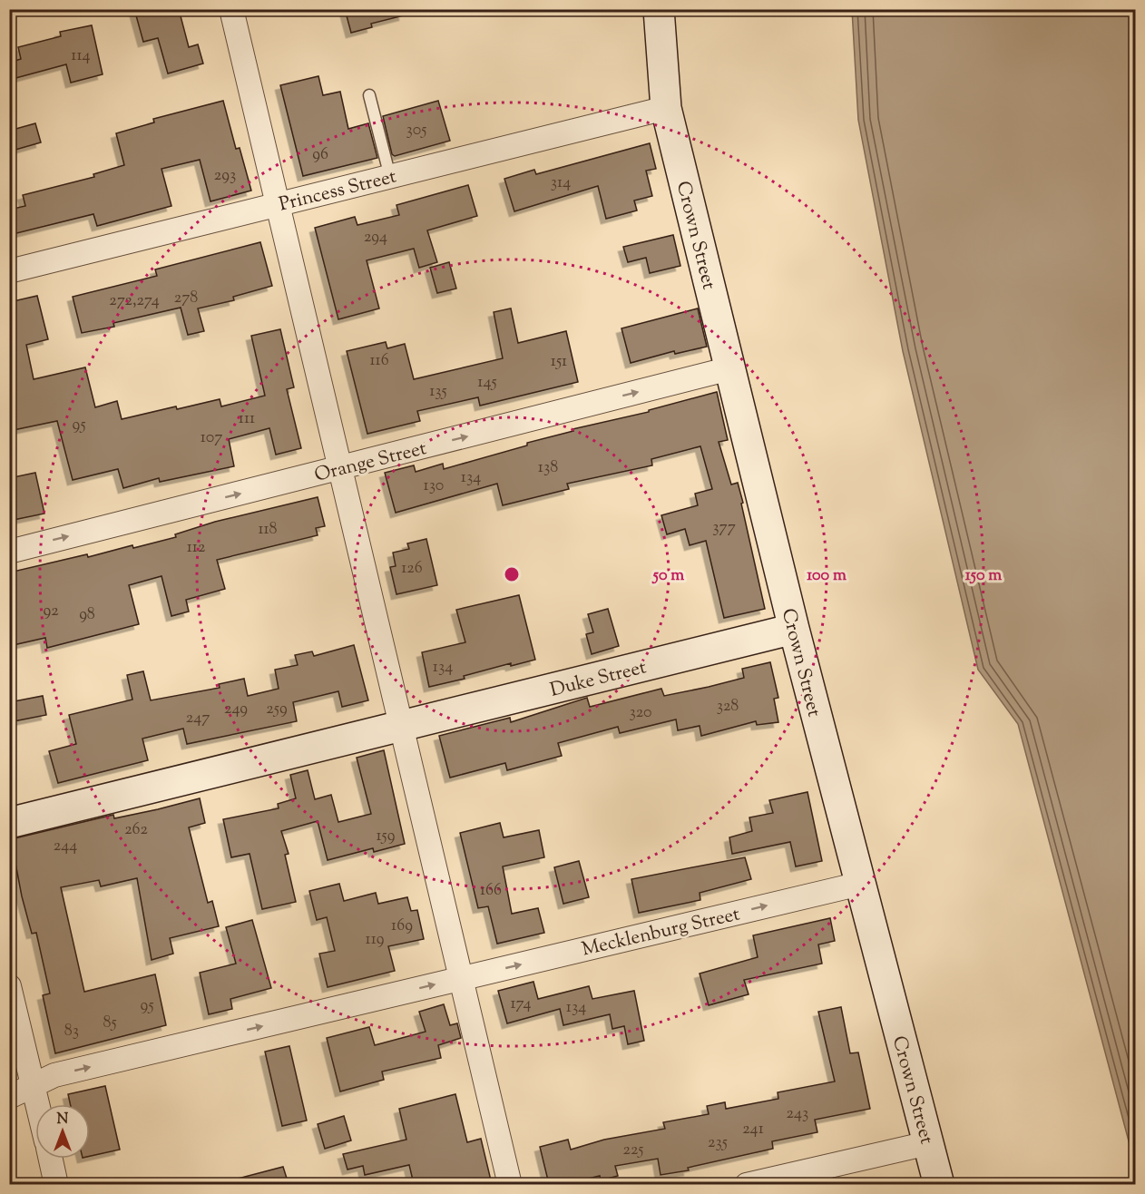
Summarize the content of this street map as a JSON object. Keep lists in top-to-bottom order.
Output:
{
  "streets": {
    "main road": ["Crown Street", "Duke Street"],
    "street": ["Princess Street", "Orange Street", "Mecklenburg Street"]
  },
  "crossings": [
    ["Princess Street", "Crown Street"],
    ["Crown Street", "Orange Street"],
    ["Crown Street", "Duke Street"],
    ["Crown Street", "Mecklenburg Street"]
  ],
  "one_way": ["Orange Street", "Mecklenburg Street"],
  "house_numbers": [
    "114",
    "305",
    "96",
    "293",
    "314",
    "294",
    "278",
    "272,274",
    "116",
    "151",
    "145",
    "135",
    "111",
    "95",
    "107",
    "138",
    "134",
    "130",
    "377",
    "118",
    "112",
    "126",
    "92",
    "98",
    "134",
    "328",
    "249",
    "259",
    "320",
    "247",
    "262",
    "159",
    "244",
    "166",
    "169",
    "119",
    "174",
    "95",
    "134",
    "85",
    "83",
    "243",
    "241",
    "235",
    "225"
  ],
  "north": "top",
  "rings": ["50 m", "100 m", "150 m"]
}
